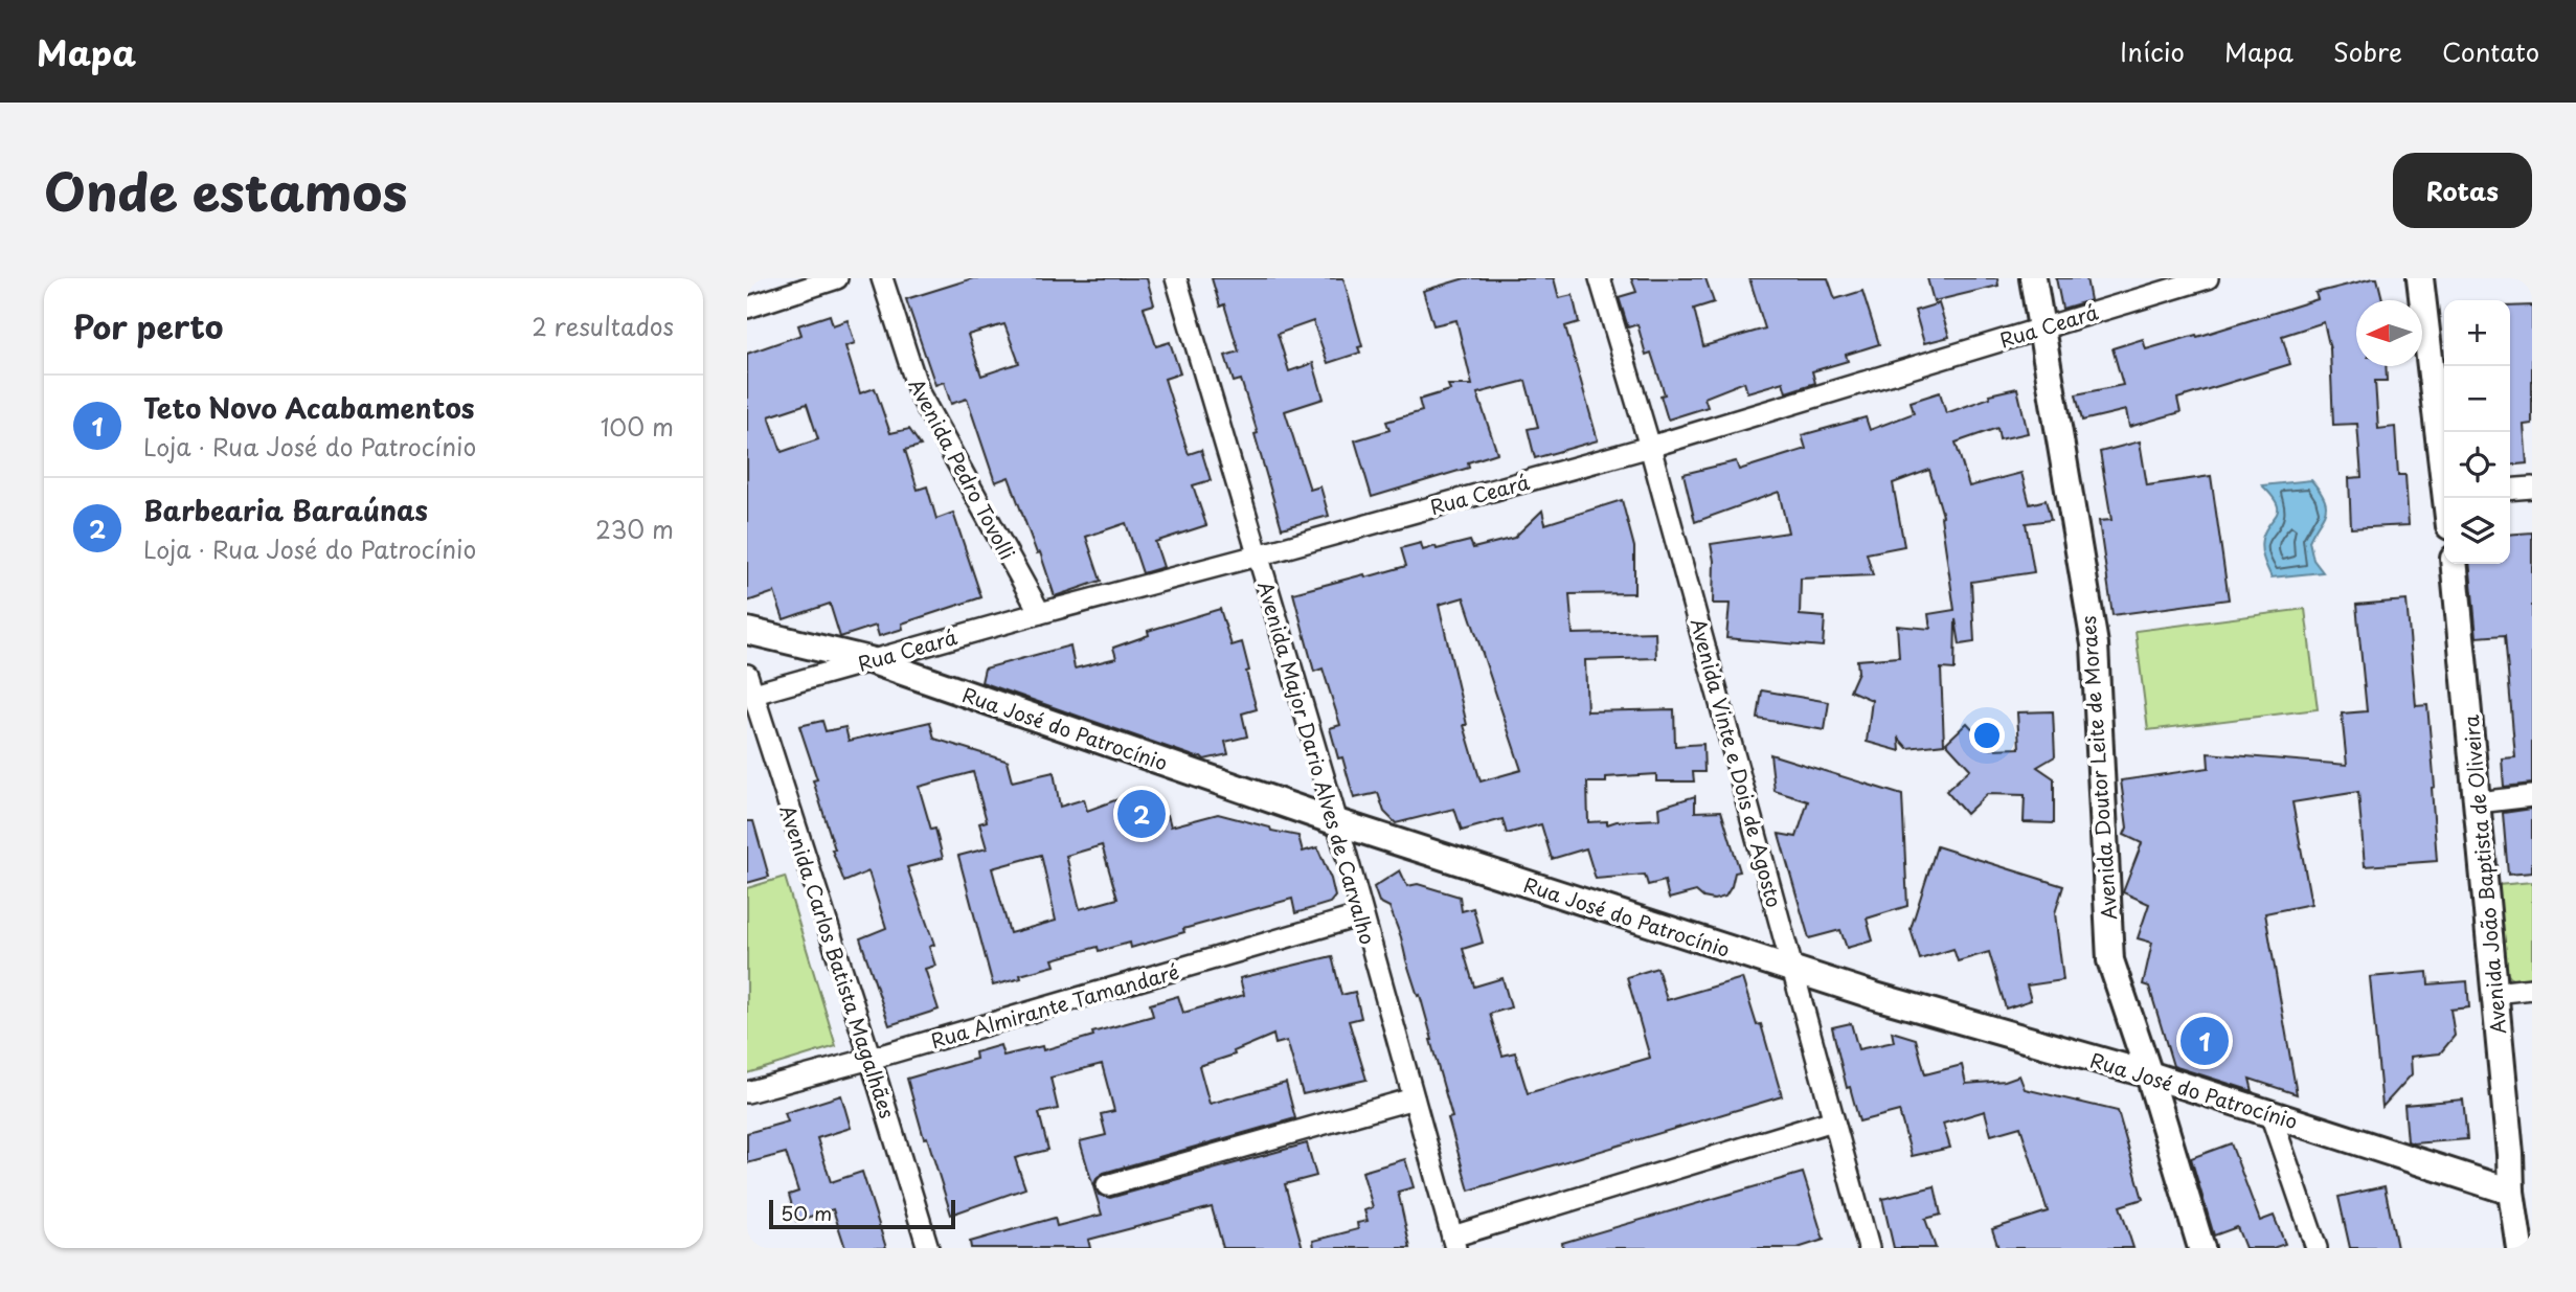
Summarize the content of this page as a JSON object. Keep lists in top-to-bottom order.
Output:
{
  "streets": {
    "street": [
      "Rua Ceará",
      "Avenida Pedro Tovolli",
      "Rua José do Patrocínio",
      "Avenida Major Dario Alves de Carvalho",
      "Avenida Vinte e Dois de Agosto",
      "Avenida Doutor Leite de Moraes",
      "Avenida João Baptista de Oliveira",
      "Avenida Carlos Batista Magalhães",
      "Rua Almirante Tamandaré"
    ]
  },
  "crossings": [
    ["Rua Ceará", "Avenida Pedro Tovolli"],
    ["Rua Ceará", "Rua José do Patrocínio"],
    ["Rua Ceará", "Avenida Major Dario Alves de Carvalho"],
    ["Rua Ceará", "Avenida Vinte e Dois de Agosto"],
    ["Rua Ceará", "Avenida Doutor Leite de Moraes"],
    ["Rua Ceará", "Avenida Carlos Batista Magalhães"],
    ["Rua José do Patrocínio", "Avenida Major Dario Alves de Carvalho"],
    ["Rua José do Patrocínio", "Avenida Vinte e Dois de Agosto"],
    ["Rua José do Patrocínio", "Avenida Doutor Leite de Moraes"],
    ["Rua José do Patrocínio", "Avenida João Baptista de Oliveira"],
    ["Avenida Major Dario Alves de Carvalho", "Rua Almirante Tamandaré"],
    ["Avenida Carlos Batista Magalhães", "Rua Almirante Tamandaré"]
  ],
  "scale_bar": "50 m",
  "north": "left",
  "page": {
    "header": "Mapa",
    "nav": [
      "Início",
      "Mapa",
      "Sobre",
      "Contato"
    ],
    "title": "Onde estamos",
    "buttons": "Rotas",
    "heading": ["Por perto", "2 resultados"],
    "map_buttons": ["+", "−"],
    "list": [
      {
        "mark": "1",
        "name": "Teto Novo Acabamentos",
        "note": "Loja · Rua José do Patrocínio",
        "value": "100 m"
      },
      {
        "mark": "2",
        "name": "Barbearia Baraúnas",
        "note": "Loja · Rua José do Patrocínio",
        "value": "230 m"
      }
    ],
    "pins": ["2", "1"],
    "scale": "50 m"
  }
}
